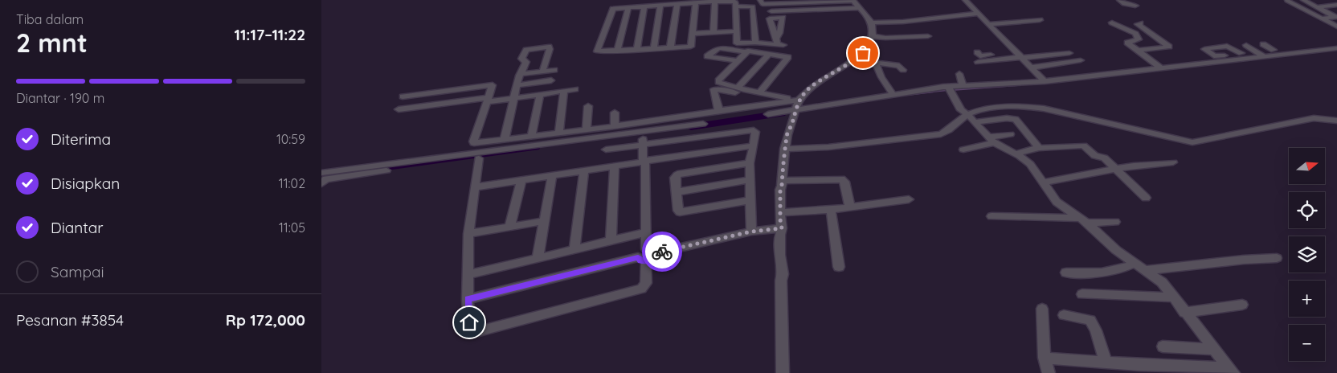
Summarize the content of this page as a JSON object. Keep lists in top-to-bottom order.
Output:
{
  "north": "right",
  "page": {
    "heading": ["2 mnt", "Tiba dalam", "11:17–11:22"],
    "panel": ["Pesanan #3854", "Rp 172,000"],
    "bar": "Diantar · 190 m",
    "list": [
      ["Diterima", "10:59"],
      ["Disiapkan", "11:02"],
      ["Diantar", "11:05"],
      "Sampai"
    ],
    "map_buttons": ["+", "−"]
  }
}
